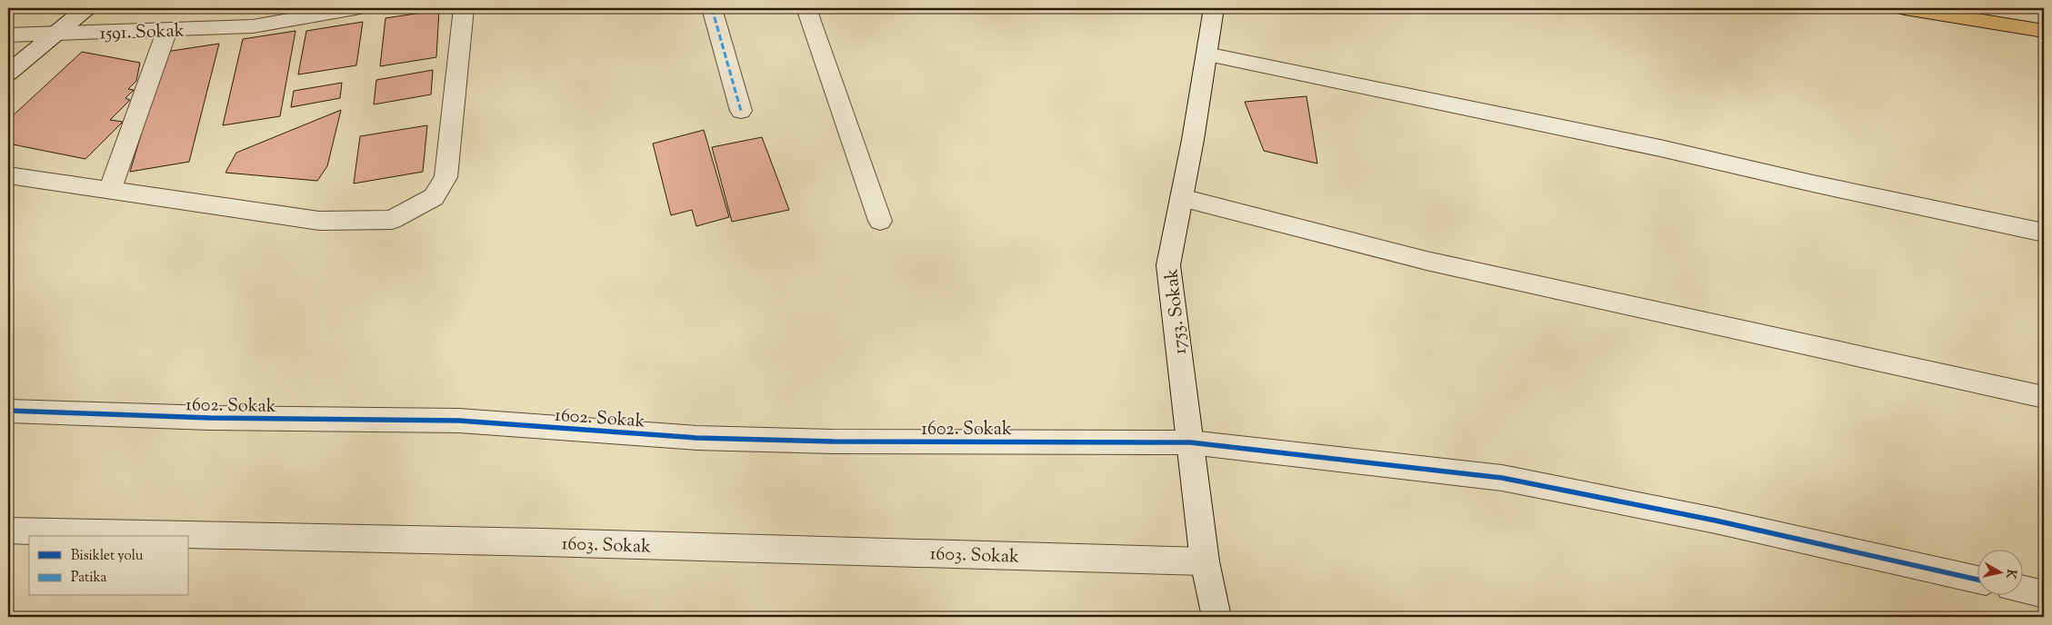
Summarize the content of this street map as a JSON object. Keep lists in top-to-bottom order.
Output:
{
  "streets": {
    "street": [
      "1591. Sokak",
      "1753. Sokak",
      "1602. Sokak",
      "1603. Sokak"
    ]
  },
  "crossings": [
    ["1753. Sokak", "1602. Sokak"],
    ["1753. Sokak", "1603. Sokak"]
  ],
  "legend": ["Bisiklet yolu", "Patika"],
  "north": "right"
}
